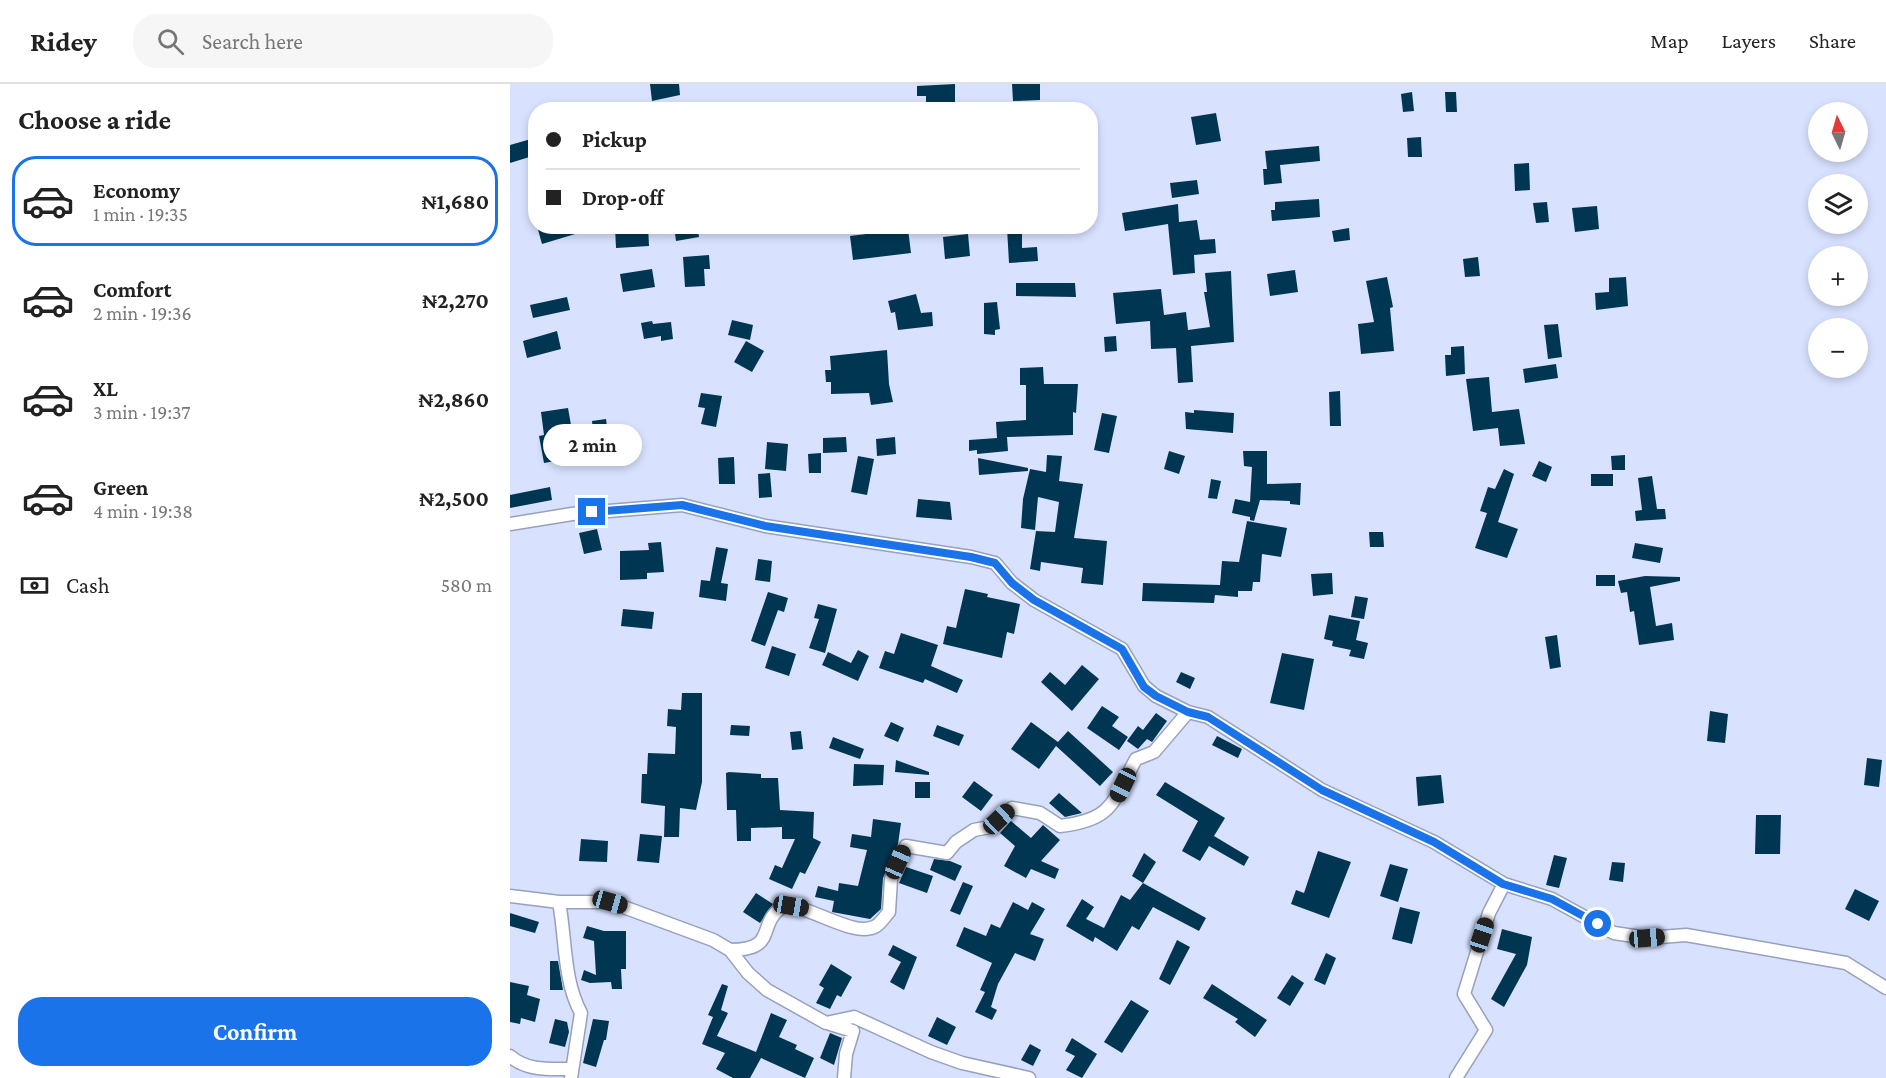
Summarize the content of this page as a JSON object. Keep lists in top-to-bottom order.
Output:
{
  "north": "top",
  "page": {
    "header": "Ridey",
    "search": "Search here",
    "nav": ["Map", "Layers", "Share"],
    "heading": "Choose a ride",
    "map_buttons": ["+", "−"],
    "banner": ["Pickup", "Drop-off"],
    "list": [
      {
        "name": "Economy",
        "note": "1 min · 19:35",
        "value": "₦1,680"
      },
      {
        "name": "Comfort",
        "note": "2 min · 19:36",
        "value": "₦2,270"
      },
      {
        "name": "XL",
        "note": "3 min · 19:37",
        "value": "₦2,860"
      },
      {
        "name": "Green",
        "note": "4 min · 19:38",
        "value": "₦2,500"
      }
    ],
    "bubble": "2 min",
    "pay": ["Cash", "580 m"],
    "buttons": "Confirm"
  }
}
